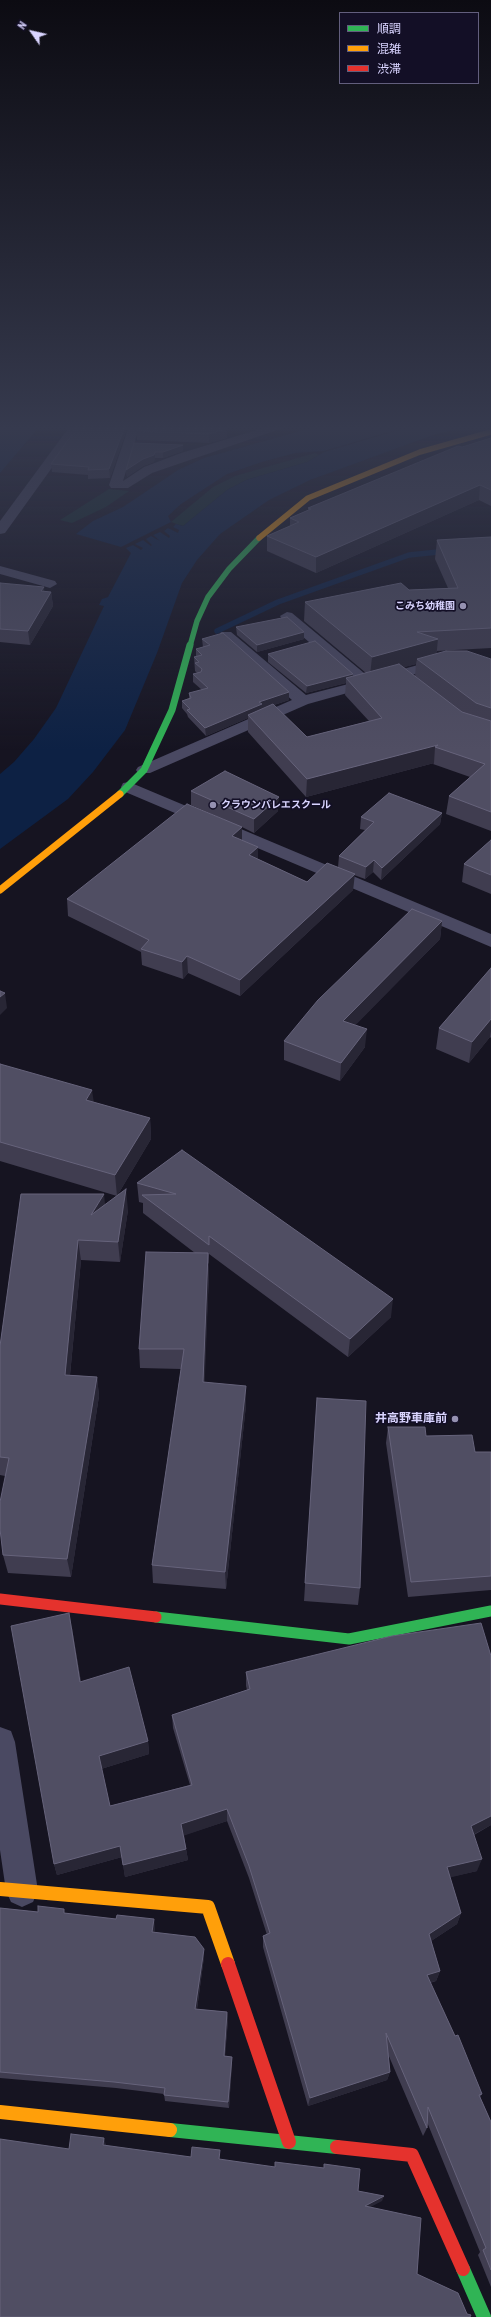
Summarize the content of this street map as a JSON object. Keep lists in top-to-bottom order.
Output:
{
  "places": ["こみち幼稚園", "クラウンバレエスクール", "井高野車庫前"],
  "legend": ["順調", "混雑", "渋滞"],
  "north": "top left"
}
